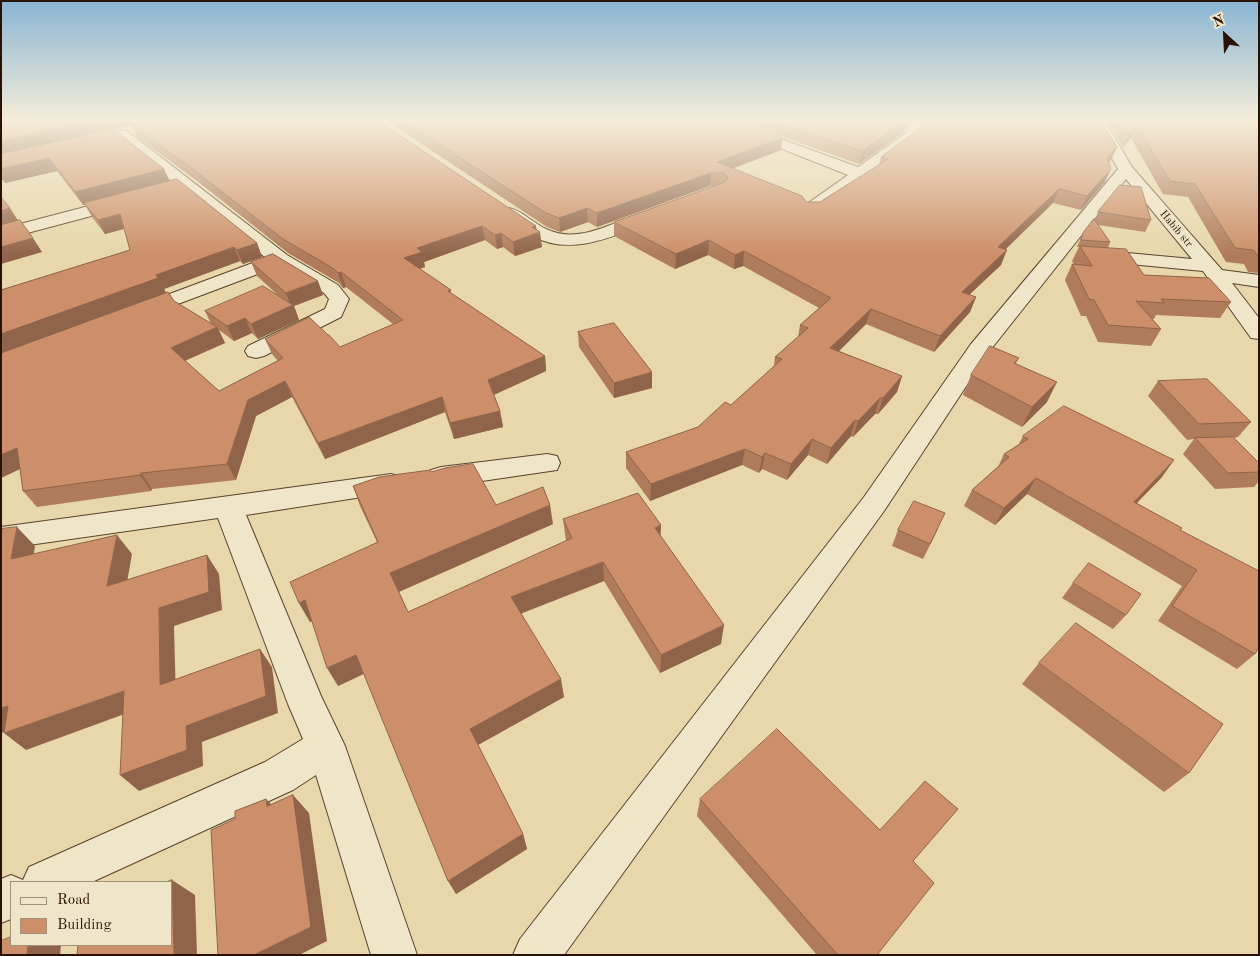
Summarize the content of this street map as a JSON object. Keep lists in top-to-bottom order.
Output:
{
  "streets": {
    "street": ["Habib str"]
  },
  "legend": ["Road", "Building"],
  "north": "top left"
}
